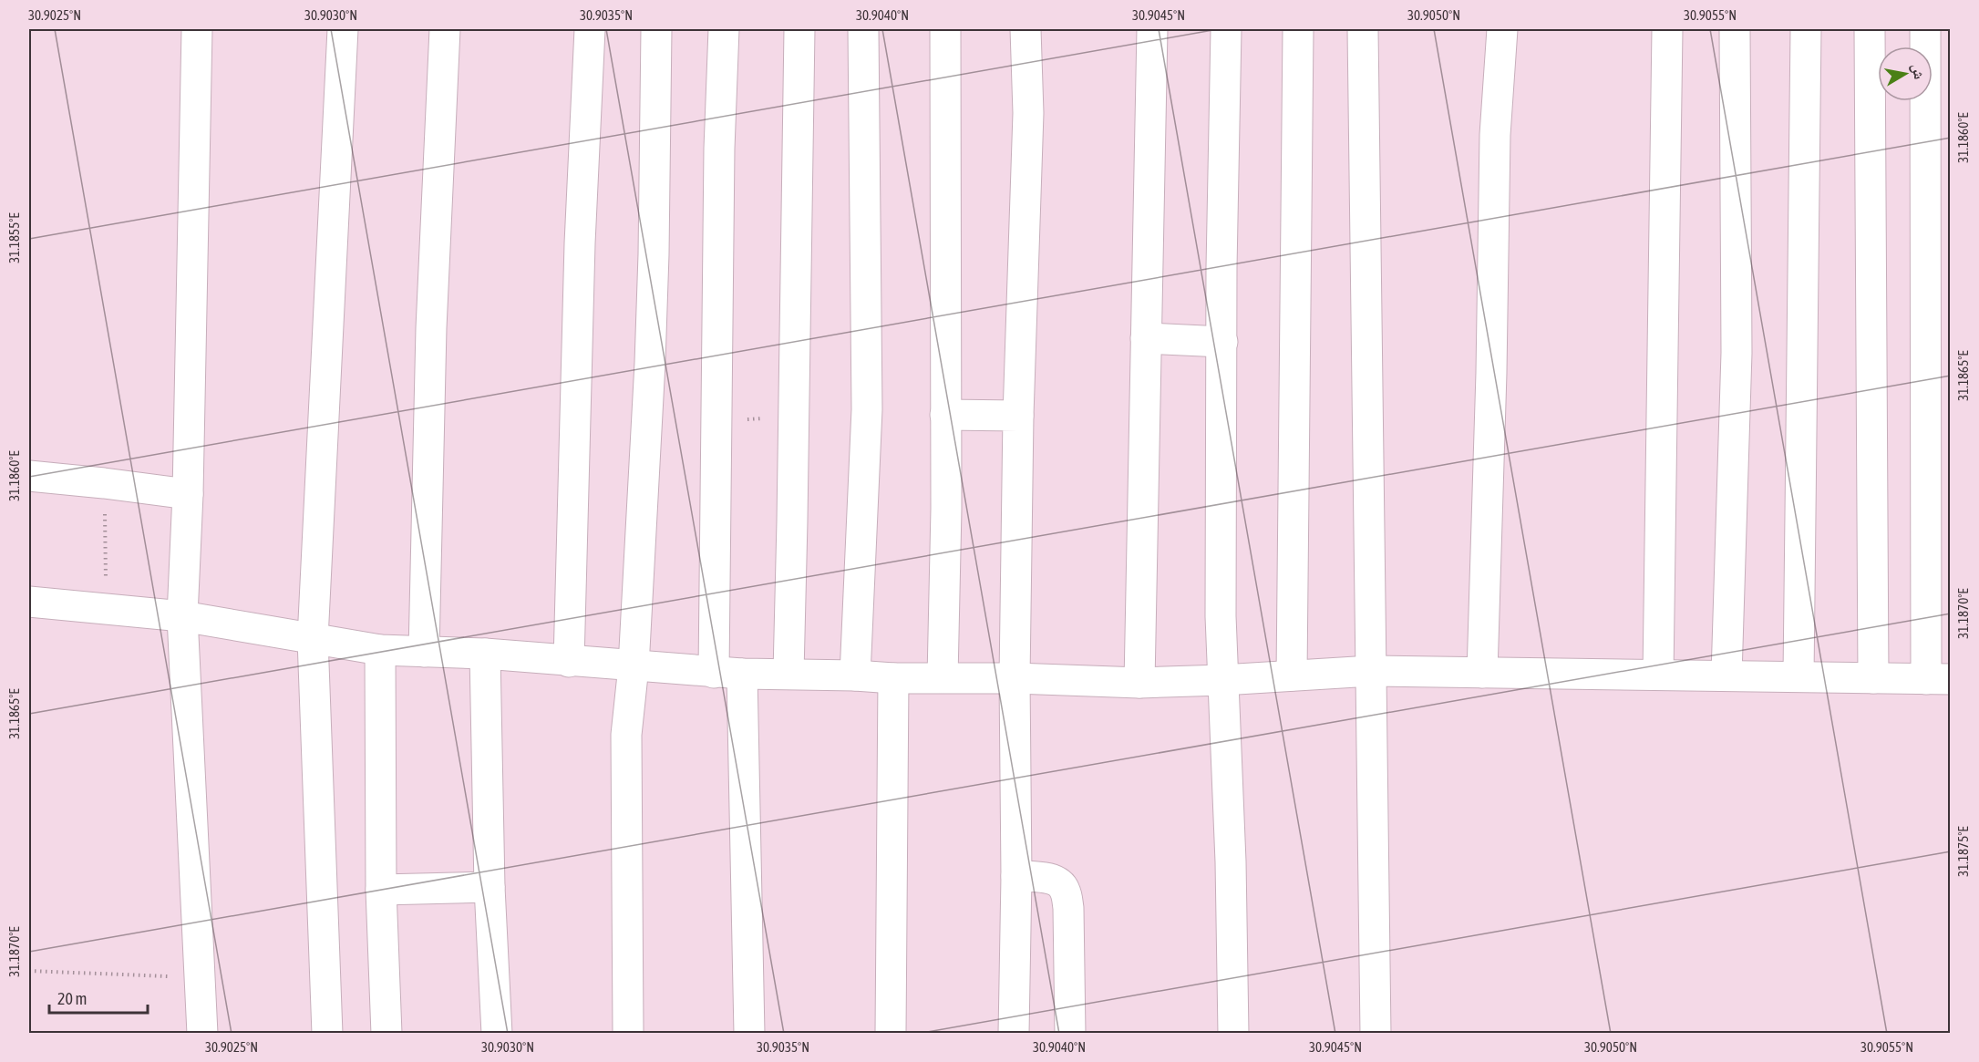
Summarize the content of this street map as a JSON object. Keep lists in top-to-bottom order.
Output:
{
  "scale_bar": "20 m",
  "north": "right",
  "coordinates": [
    "30.9025°N",
    "30.9030°N",
    "30.9035°N",
    "30.9040°N",
    "30.9045°N",
    "30.9050°N",
    "30.9055°N",
    "31.1860°E",
    "31.1855°E",
    "31.1865°E",
    "31.1870°E",
    "31.1875°E"
  ]
}
